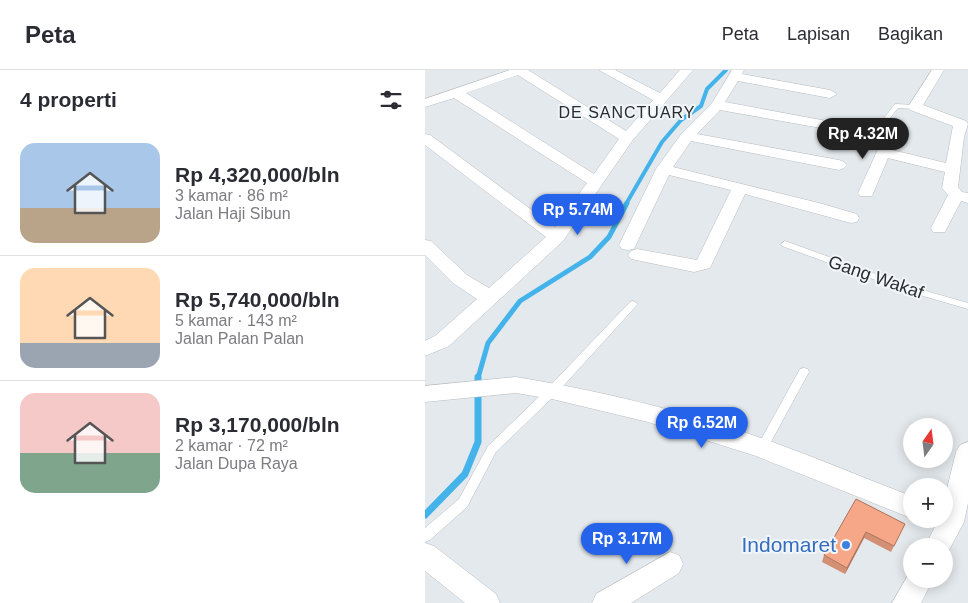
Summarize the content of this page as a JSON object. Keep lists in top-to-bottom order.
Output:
{
  "streets": {
    "lane": ["Gang Wakaf"]
  },
  "districts": ["DE SANCTUARY"],
  "places": ["Indomaret"],
  "north": "top",
  "page": {
    "header": "Peta",
    "nav": ["Peta", "Lapisan", "Bagikan"],
    "heading": "4 properti",
    "price": [
      "Rp 4.32M",
      "Rp 5.74M",
      "Rp 6.52M",
      "Rp 3.17M"
    ],
    "list": [
      {
        "name": "Rp 4,320,000/bln",
        "note": "3 kamar · 86 m² · Jalan Haji Sibun"
      },
      {
        "name": "Rp 5,740,000/bln",
        "note": "5 kamar · 143 m² · Jalan Palan Palan"
      },
      {
        "name": "Rp 3,170,000/bln",
        "note": "2 kamar · 72 m² · Jalan Dupa Raya"
      }
    ],
    "map_buttons": ["+", "−"]
  }
}
